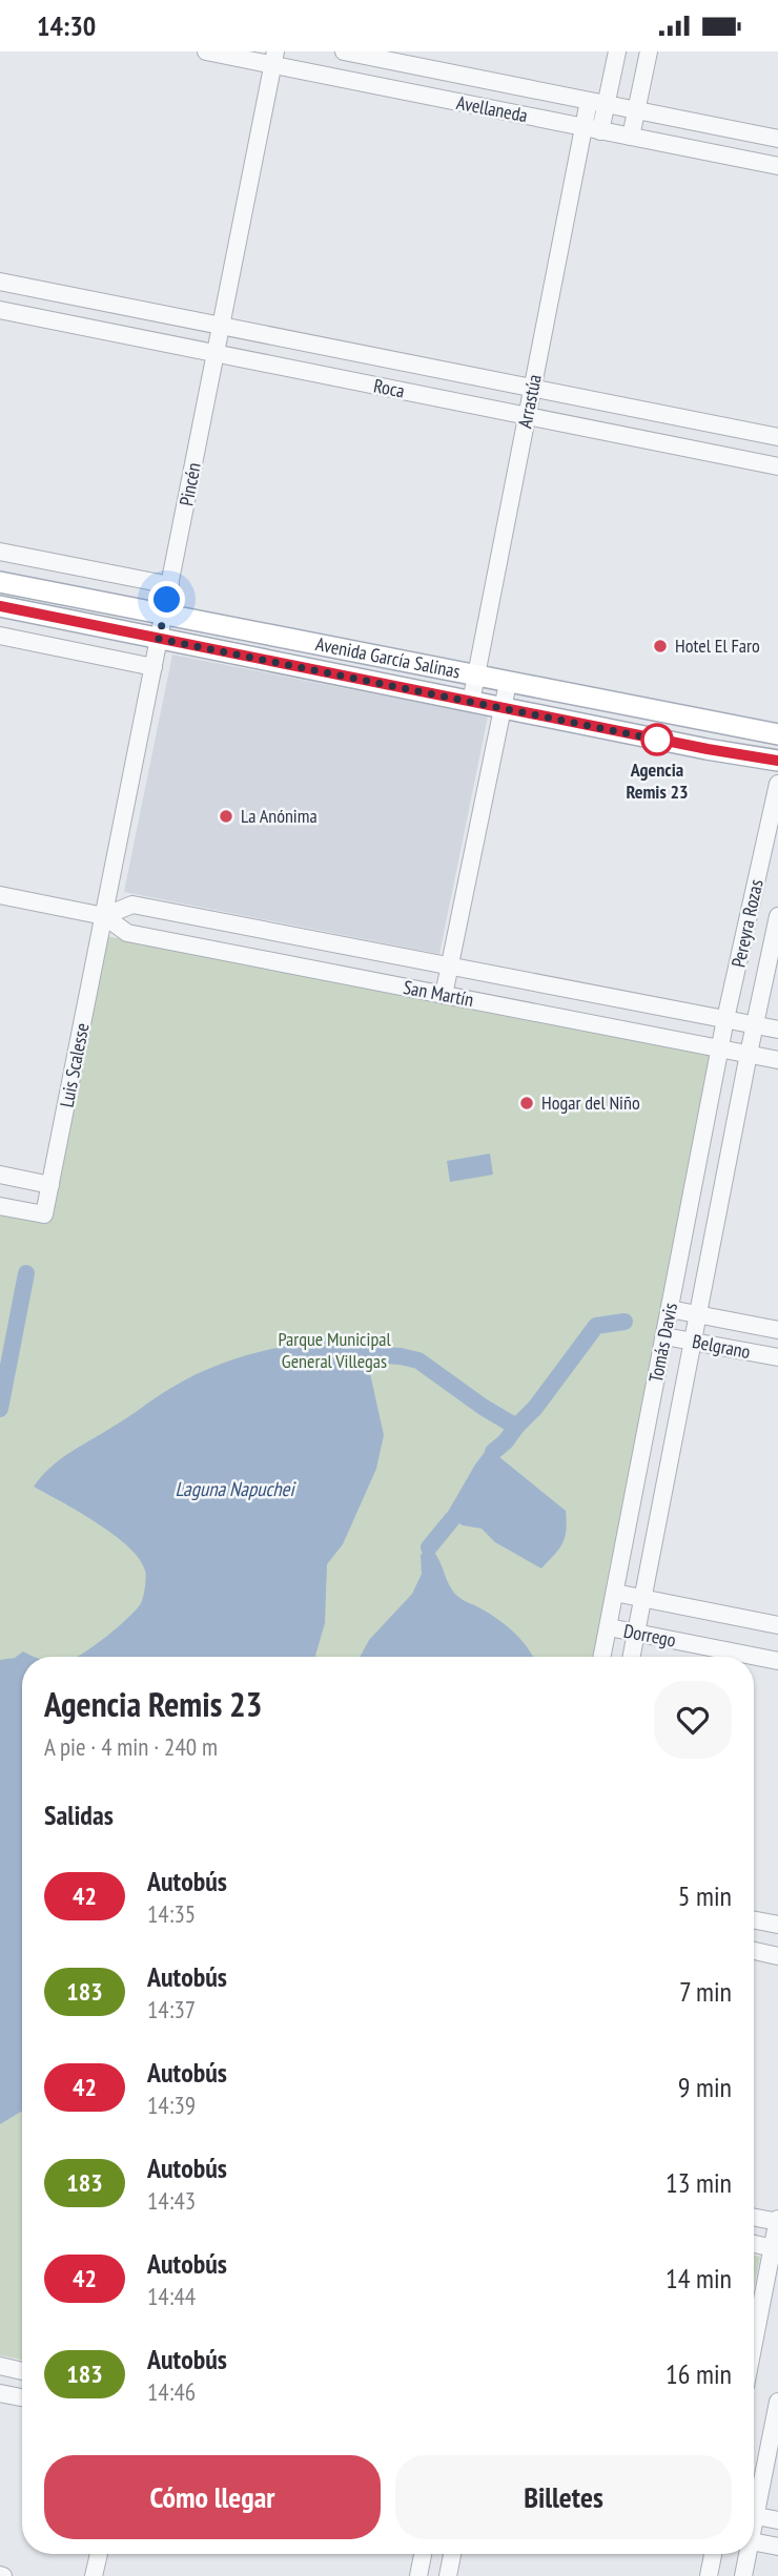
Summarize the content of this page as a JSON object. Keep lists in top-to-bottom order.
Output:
{
  "streets": {
    "main road": ["Avenida García Salinas"],
    "street": [
      "Avellaneda",
      "Roca",
      "Arrastúa",
      "Pincén",
      "Pereyra Rozas",
      "San Martín",
      "Luis Scalesse",
      "Tomás Davis",
      "Belgrano",
      "Dorrego"
    ]
  },
  "crossings": [
    ["Avellaneda", "Arrastúa"],
    ["Avellaneda", "Pincén"],
    ["Roca", "Arrastúa"],
    ["Roca", "Pincén"],
    ["Arrastúa", "Avenida García Salinas"],
    ["Pincén", "Avenida García Salinas"],
    ["Pincén", "San Martín"],
    ["Pincén", "Luis Scalesse"],
    ["Pereyra Rozas", "San Martín"],
    ["Pereyra Rozas", "Tomás Davis"],
    ["San Martín", "Luis Scalesse"],
    ["San Martín", "Tomás Davis"],
    ["Tomás Davis", "Belgrano"],
    ["Tomás Davis", "Dorrego"]
  ],
  "water": ["Laguna Napuchei"],
  "parks": ["Parque Municipal General Villegas"],
  "places": [
    "Hotel El Faro",
    "Agencia Remis 23",
    "La Anónima",
    "Hogar del Niño"
  ],
  "lines": ["bus line 42"],
  "page": {
    "status": "14:30",
    "heading": [
      ["Agencia Remis 23", "A pie · 4 min · 240 m"],
      "Salidas"
    ],
    "list": [
      {
        "mark": "42",
        "name": "Autobús",
        "note": "14:35",
        "value": "5 min"
      },
      {
        "mark": "183",
        "name": "Autobús",
        "note": "14:37",
        "value": "7 min"
      },
      {
        "mark": "42",
        "name": "Autobús",
        "note": "14:39",
        "value": "9 min"
      },
      {
        "mark": "183",
        "name": "Autobús",
        "note": "14:43",
        "value": "13 min"
      },
      {
        "mark": "42",
        "name": "Autobús",
        "note": "14:44",
        "value": "14 min"
      },
      {
        "mark": "183",
        "name": "Autobús",
        "note": "14:46",
        "value": "16 min"
      }
    ],
    "buttons": ["Cómo llegar", "Billetes"]
  }
}
